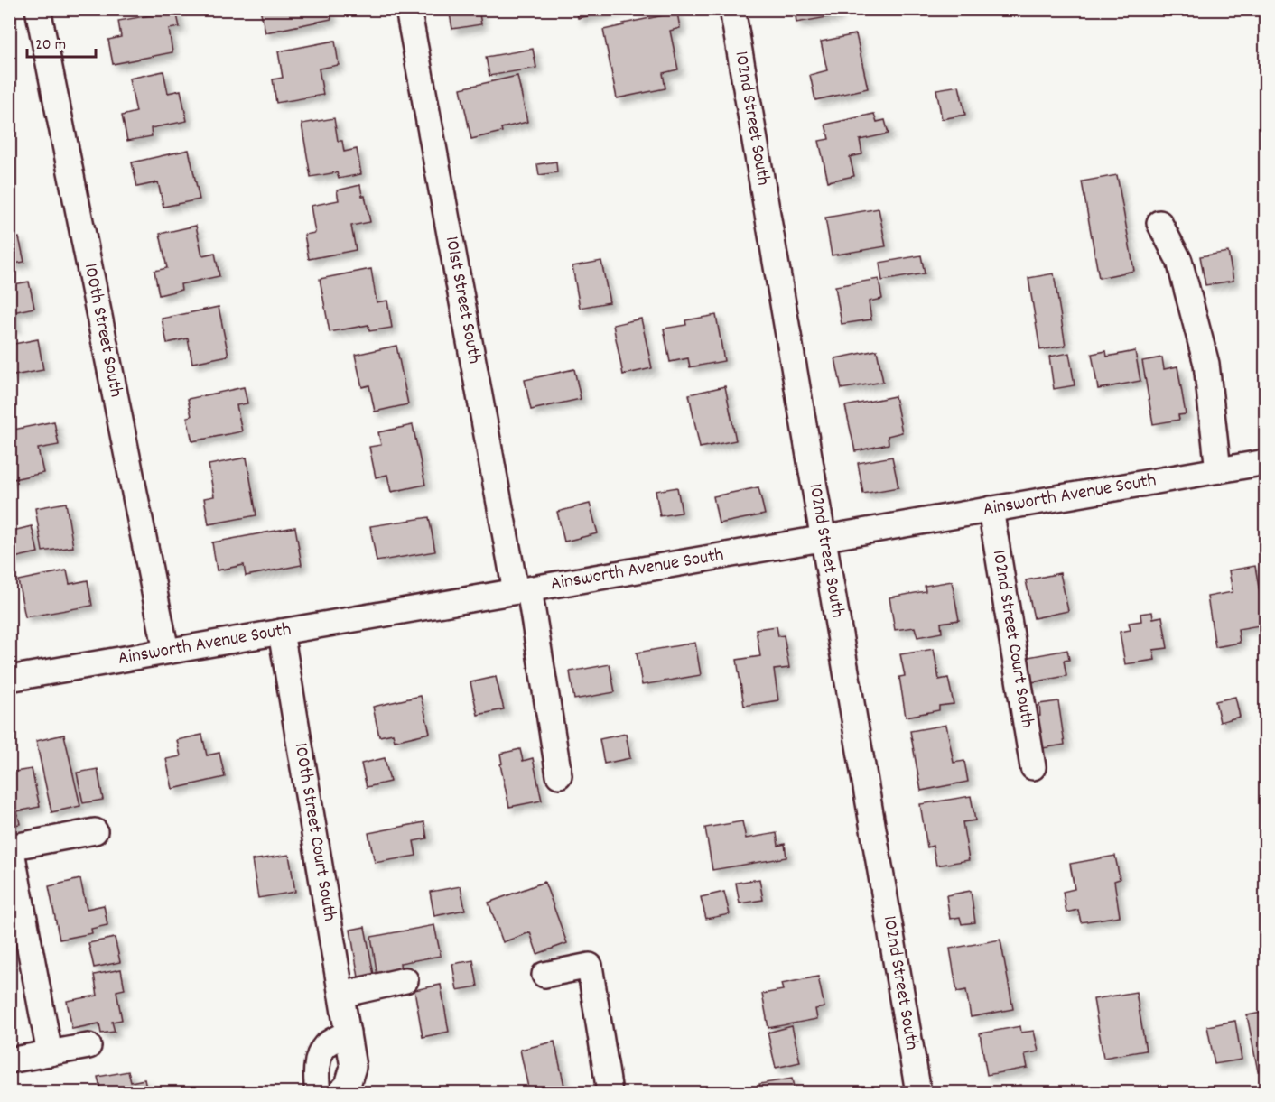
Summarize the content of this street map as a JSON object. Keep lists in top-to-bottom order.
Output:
{
  "streets": {
    "street": [
      "102nd Street South",
      "101st Street South",
      "100th Street South",
      "Ainsworth Avenue South",
      "102nd Street Court South",
      "100th Street Court South"
    ]
  },
  "crossings": [
    ["102nd Street South", "Ainsworth Avenue South"],
    ["101st Street South", "Ainsworth Avenue South"],
    ["100th Street South", "Ainsworth Avenue South"],
    ["Ainsworth Avenue South", "102nd Street Court South"],
    ["Ainsworth Avenue South", "100th Street Court South"]
  ],
  "scale_bar": "20 m"
}
